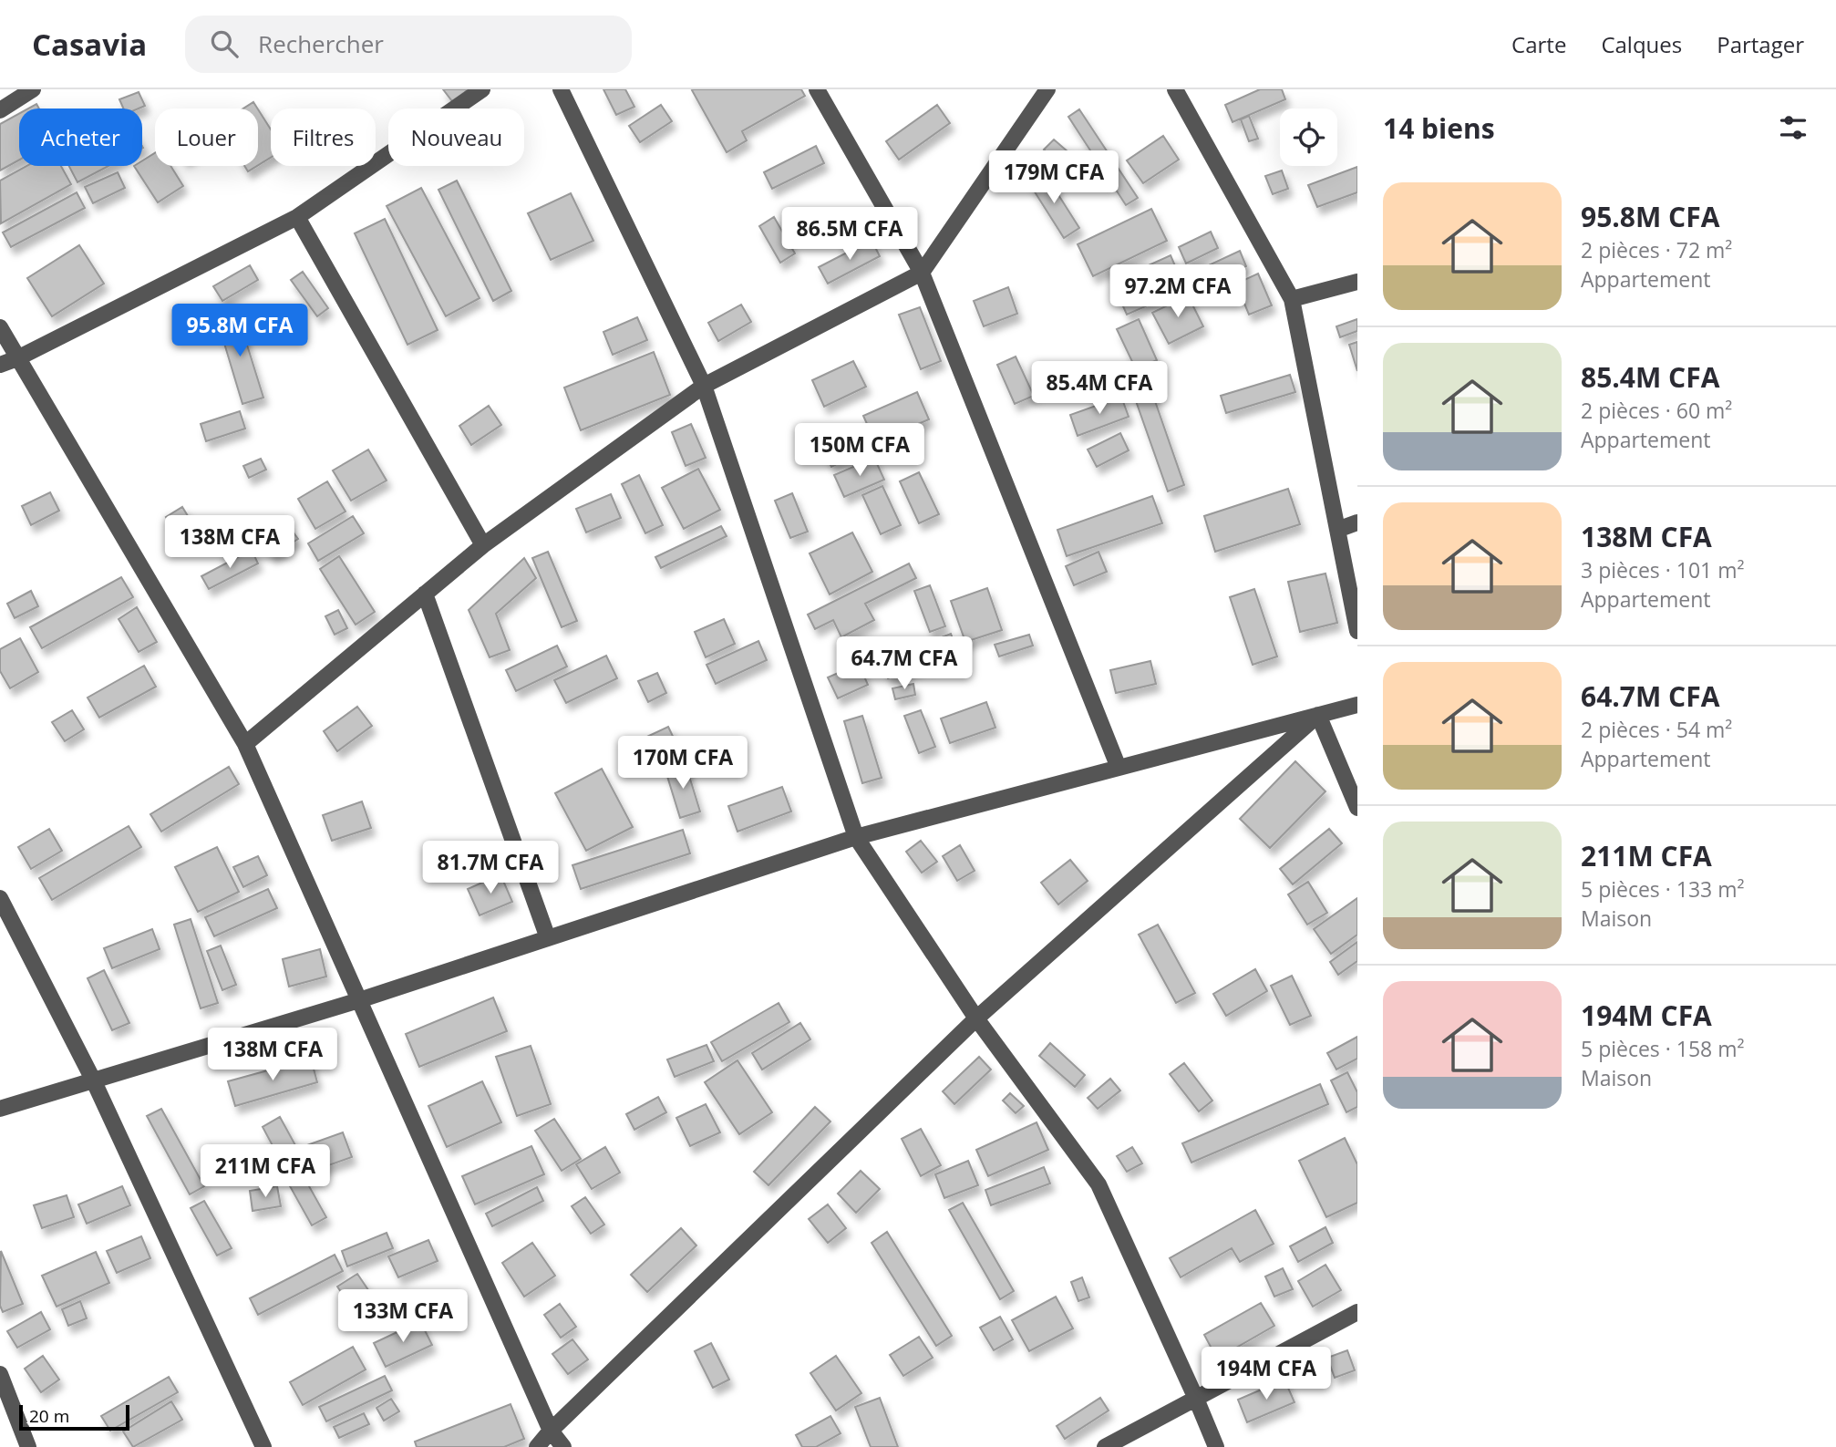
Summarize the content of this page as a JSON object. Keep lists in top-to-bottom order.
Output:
{
  "scale_bar": "20 m",
  "page": {
    "header": "Casavia",
    "search": "Rechercher",
    "nav": ["Carte", "Calques", "Partager"],
    "heading": "14 biens",
    "chip": [
      "Acheter",
      "Louer",
      "Filtres",
      "Nouveau"
    ],
    "price": [
      "179M CFA",
      "86.5M CFA",
      "97.2M CFA",
      "95.8M CFA",
      "85.4M CFA",
      "150M CFA",
      "138M CFA",
      "64.7M CFA",
      "170M CFA",
      "81.7M CFA",
      "138M CFA",
      "211M CFA",
      "133M CFA",
      "194M CFA"
    ],
    "list": [
      {
        "name": "95.8M CFA",
        "note": "2 pièces · 72 m² · Appartement"
      },
      {
        "name": "85.4M CFA",
        "note": "2 pièces · 60 m² · Appartement"
      },
      {
        "name": "138M CFA",
        "note": "3 pièces · 101 m² · Appartement"
      },
      {
        "name": "64.7M CFA",
        "note": "2 pièces · 54 m² · Appartement"
      },
      {
        "name": "211M CFA",
        "note": "5 pièces · 133 m² · Maison"
      },
      {
        "name": "194M CFA",
        "note": "5 pièces · 158 m² · Maison"
      }
    ],
    "scale": "20 m"
  }
}
